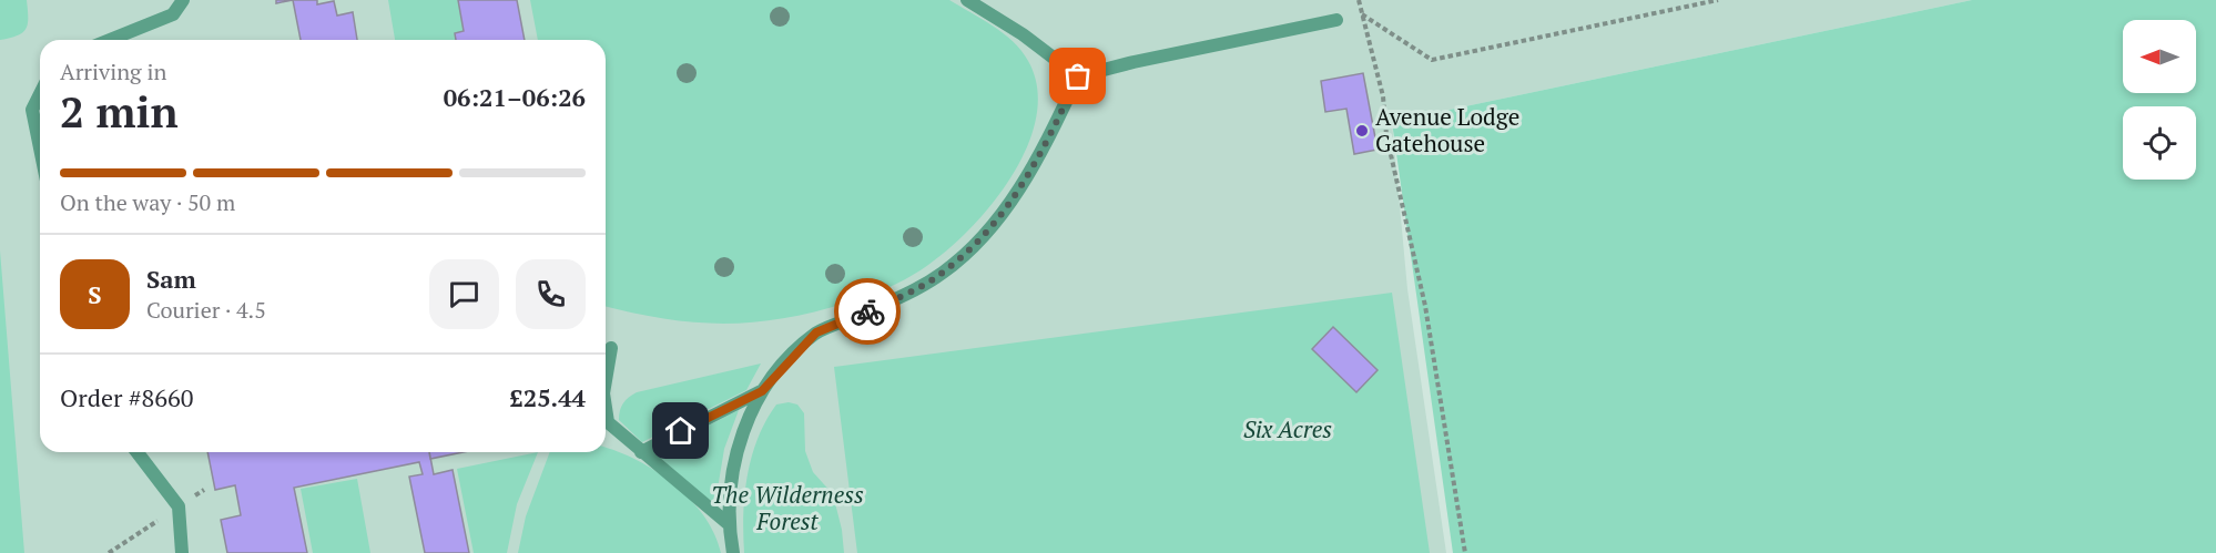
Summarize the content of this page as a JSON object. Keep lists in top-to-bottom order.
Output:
{
  "parks": ["Six Acres", "The Wilderness Forest"],
  "places": ["Avenue Lodge Gatehouse"],
  "north": "left",
  "page": {
    "heading": ["2 min", "Arriving in", "06:21–06:26"],
    "panel": [
      "Sam",
      "Courier · 4.5",
      "Order #8660",
      "£25.44"
    ],
    "bar": "On the way · 50 m",
    "round": "S"
  }
}
